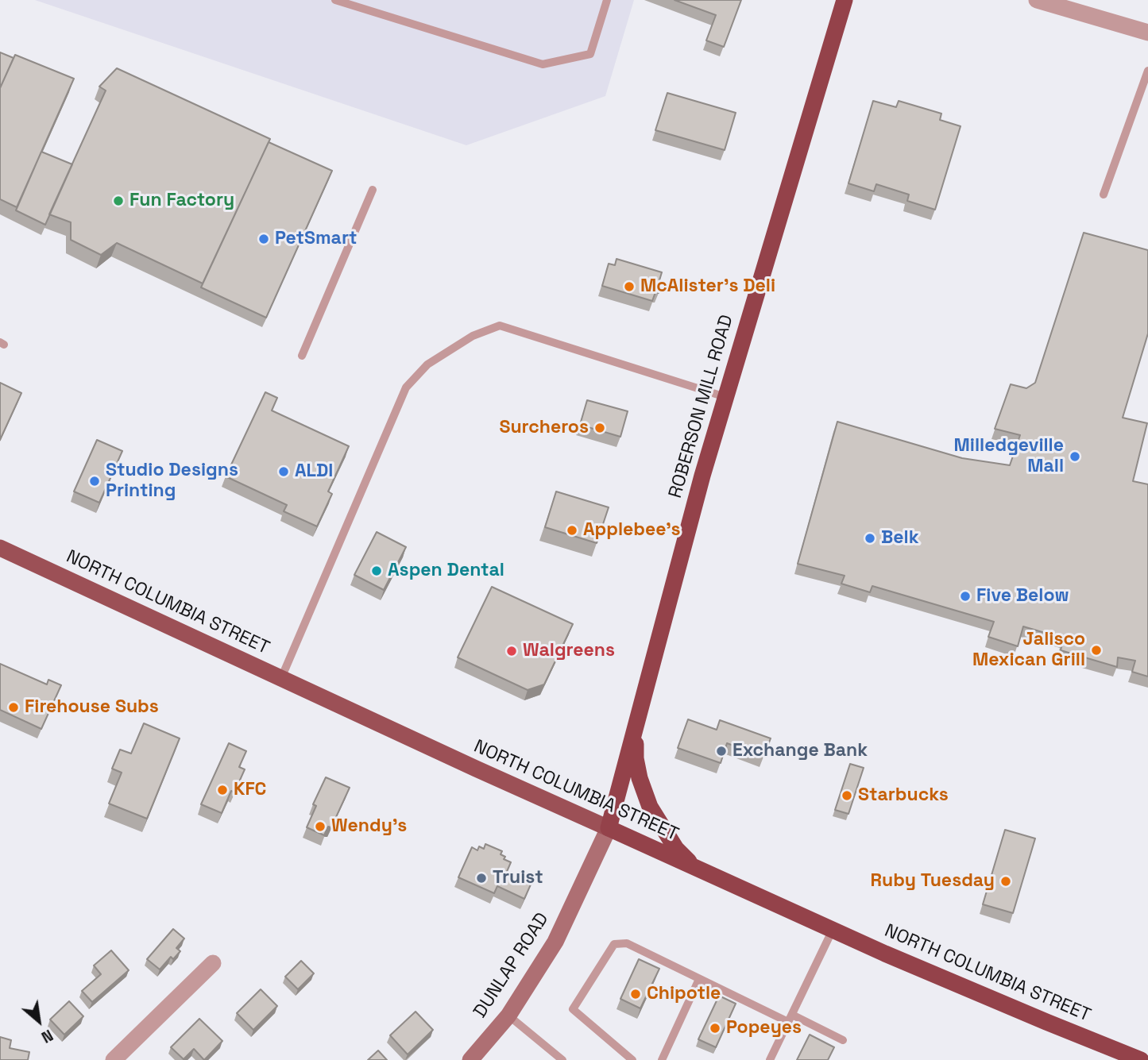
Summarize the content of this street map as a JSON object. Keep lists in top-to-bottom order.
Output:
{
  "streets": {
    "highway": ["ROBERSON MILL ROAD", "NORTH COLUMBIA STREET"],
    "main road": ["DUNLAP ROAD"]
  },
  "crossings": [
    ["ROBERSON MILL ROAD", "NORTH COLUMBIA STREET"],
    ["ROBERSON MILL ROAD", "DUNLAP ROAD"],
    ["NORTH COLUMBIA STREET", "DUNLAP ROAD"]
  ],
  "places": [
    "Fun Factory",
    "PetSmart",
    "McAlister's Deli",
    "Surcheros",
    "Milledgeville Mall",
    "ALDI",
    "Studio Designs Printing",
    "Applebee's",
    "Belk",
    "Aspen Dental",
    "Five Below",
    "Jalisco Mexican Grill",
    "Walgreens",
    "Firehouse Subs",
    "Exchange Bank",
    "KFC",
    "Starbucks",
    "Wendy's",
    "Truist",
    "Ruby Tuesday",
    "Chipotle",
    "Popeyes"
  ],
  "north": "bottom right"
}
